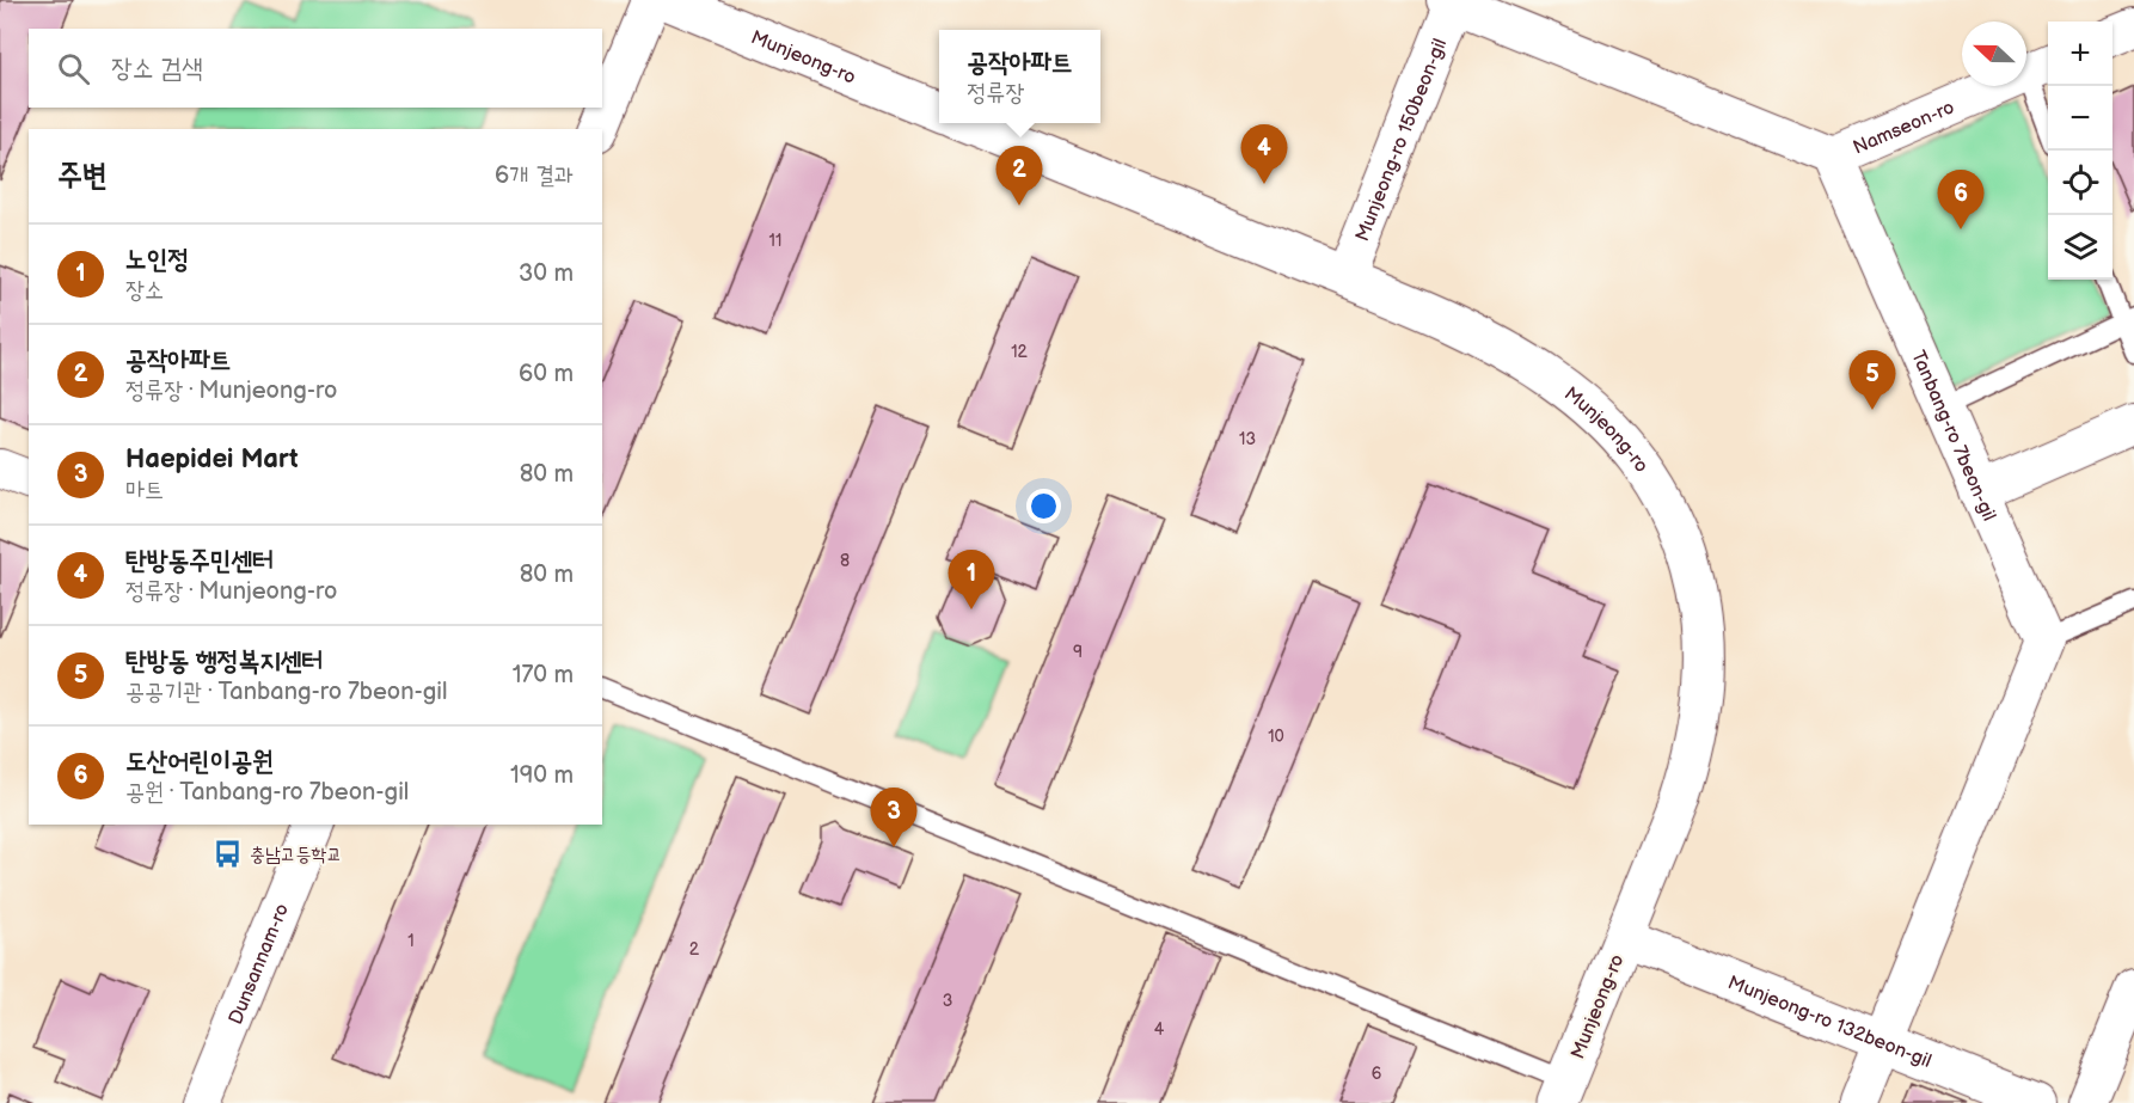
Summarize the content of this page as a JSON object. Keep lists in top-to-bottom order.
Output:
{
  "streets": {
    "main road": ["Munjeong-ro", "Dunsannam-ro"],
    "street": [
      "Namseon-ro",
      "Munjeong-ro 150beon-gil",
      "Tanbang-ro 7beon-gil",
      "Munjeong-ro 132beon-gil"
    ]
  },
  "crossings": [
    ["Munjeong-ro", "Munjeong-ro 150beon-gil"],
    ["Munjeong-ro", "Munjeong-ro 132beon-gil"],
    ["Namseon-ro", "Tanbang-ro 7beon-gil"]
  ],
  "places": {
    "bus stop": ["충남고등학교"]
  },
  "house_numbers": [
    "11",
    "12",
    "13",
    "8",
    "9",
    "10",
    "1",
    "2",
    "3",
    "4",
    "6"
  ],
  "north": "left",
  "page": {
    "map_buttons": ["+", "−"],
    "search": "장소 검색",
    "popup": ["공작아파트", "정류장"],
    "pins": [
      "4",
      "2",
      "6",
      "5",
      "1",
      "3"
    ],
    "heading": ["주변", "6개 결과"],
    "list": [
      {
        "mark": "1",
        "name": "노인정",
        "note": "장소",
        "value": "30 m"
      },
      {
        "mark": "2",
        "name": "공작아파트",
        "note": "정류장 · Munjeong-ro",
        "value": "60 m"
      },
      {
        "mark": "3",
        "name": "Haepidei Mart",
        "note": "마트",
        "value": "80 m"
      },
      {
        "mark": "4",
        "name": "탄방동주민센터",
        "note": "정류장 · Munjeong-ro",
        "value": "80 m"
      },
      {
        "mark": "5",
        "name": "탄방동 행정복지센터",
        "note": "공공기관 · Tanbang-ro 7beon-gil",
        "value": "170 m"
      },
      {
        "mark": "6",
        "name": "도산어린이공원",
        "note": "공원 · Tanbang-ro 7beon-gil",
        "value": "190 m"
      }
    ]
  }
}
